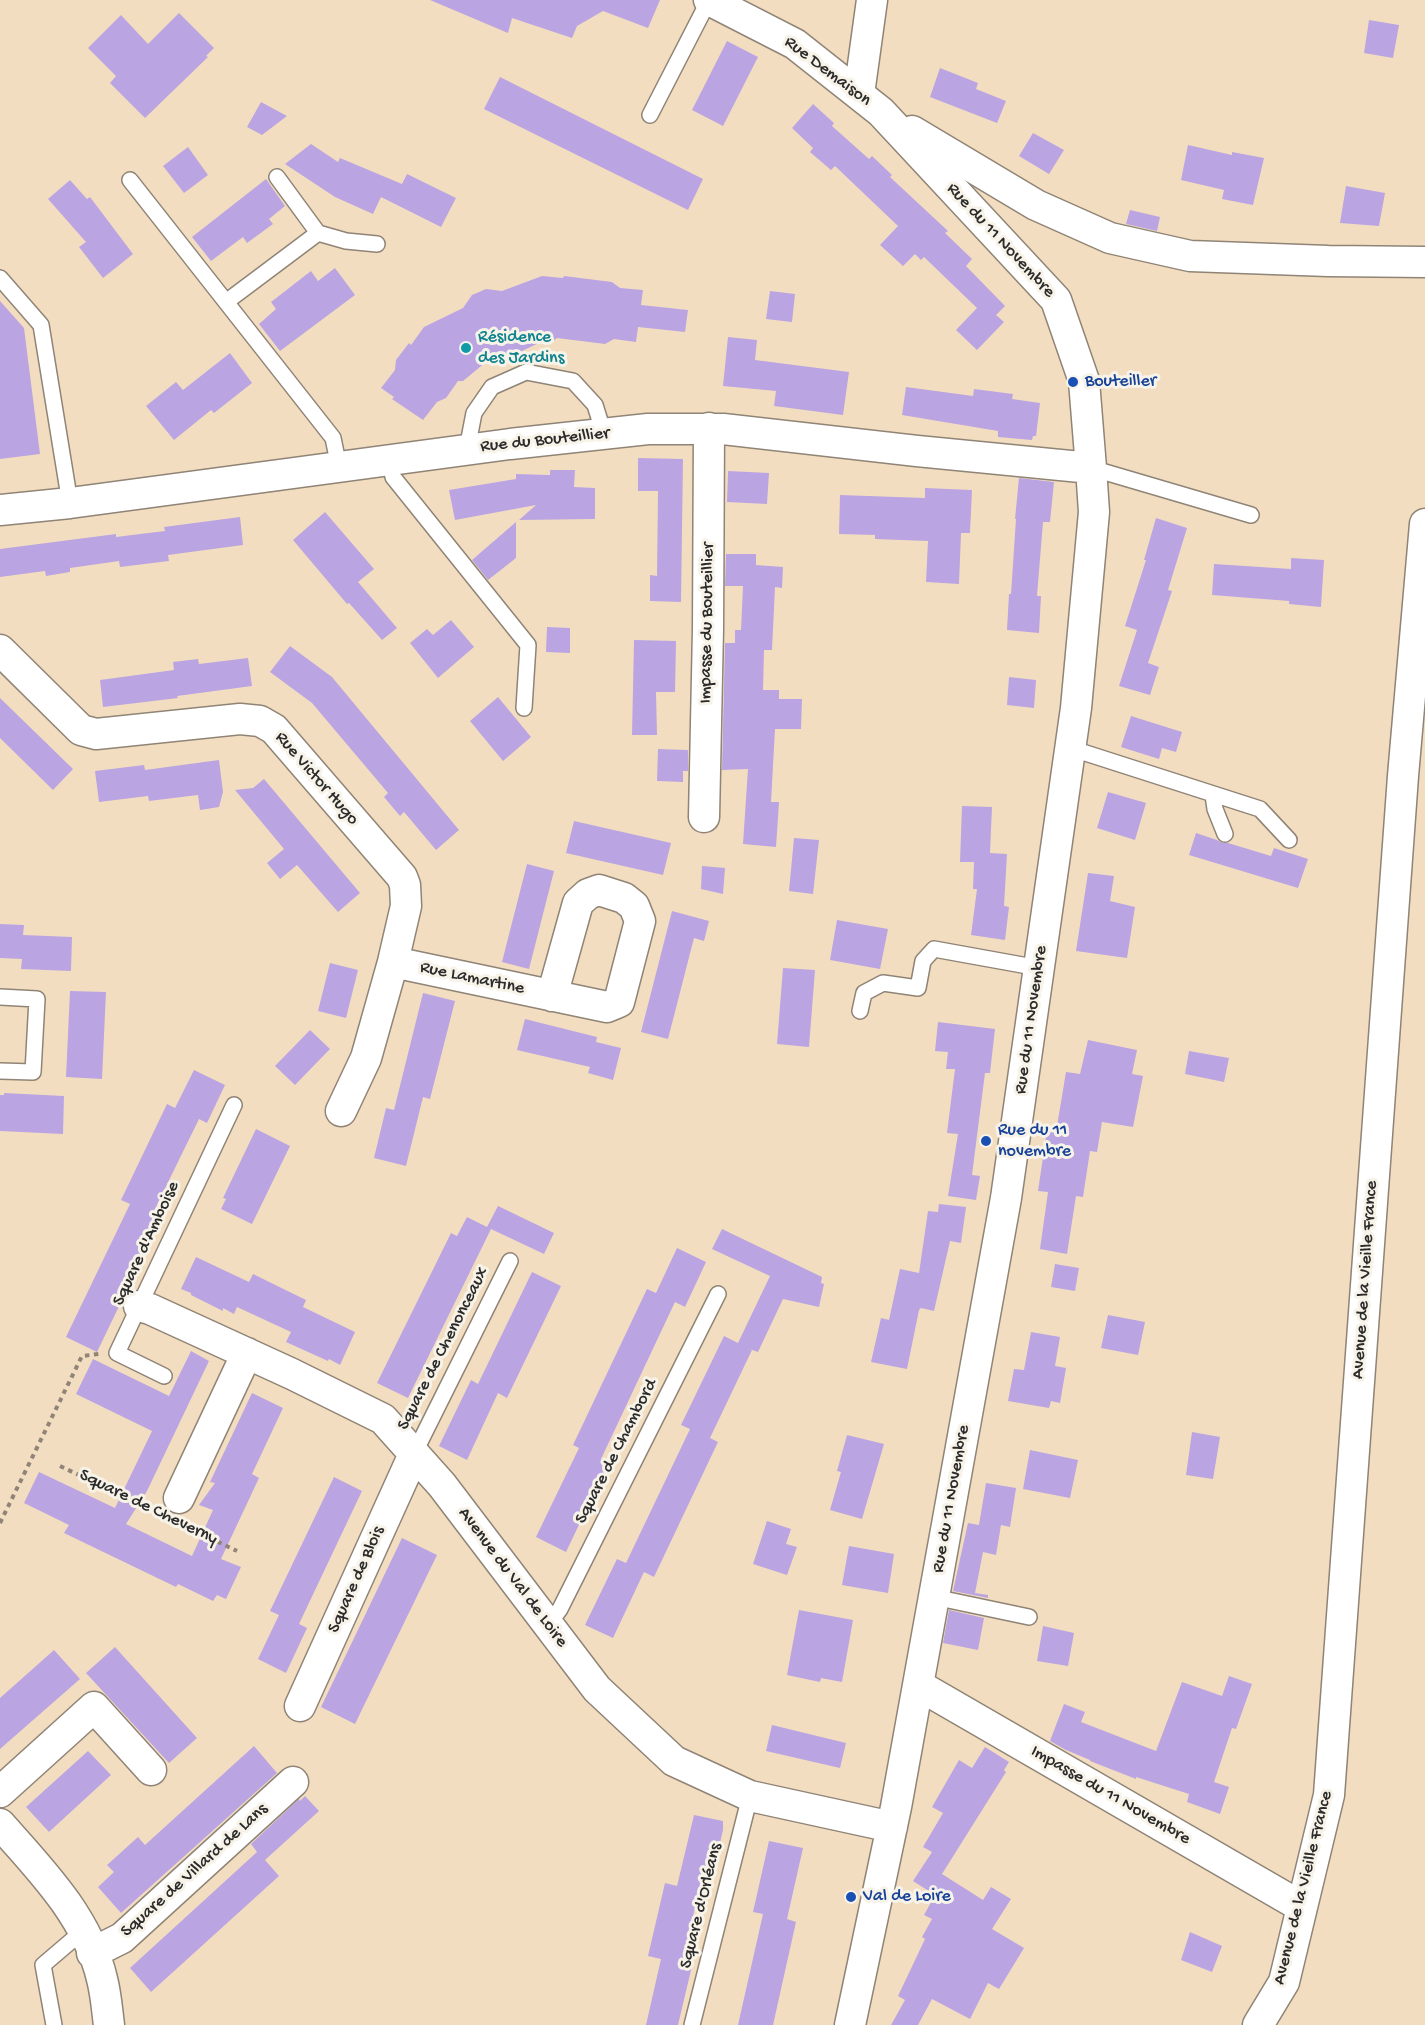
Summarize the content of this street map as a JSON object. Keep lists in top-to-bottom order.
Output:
{
  "streets": {
    "street": [
      "Rue Demaison",
      "Rue du 11 Novembre",
      "Rue du Bouteillier",
      "Impasse du Bouteillier",
      "Rue Victor Hugo",
      "Rue Lamartine",
      "Avenue de la Vieille France",
      "Square de Cheverny",
      "Avenue du Val de Loire",
      "Square de Blois",
      "Impasse du 11 Novembre",
      "Square de Villard de Lans"
    ],
    "lane": [
      "Square d'Amboise",
      "Square de Chenonceaux",
      "Square de Chambord",
      "Square d'Orléans"
    ]
  },
  "crossings": [
    ["Rue Demaison", "Rue du 11 Novembre"],
    ["Rue du 11 Novembre", "Rue du Bouteillier"],
    ["Rue du 11 Novembre", "Avenue du Val de Loire"],
    ["Rue du 11 Novembre", "Impasse du 11 Novembre"],
    ["Rue du Bouteillier", "Impasse du Bouteillier"],
    ["Rue Victor Hugo", "Rue Lamartine"],
    ["Square d'Amboise", "Avenue du Val de Loire"],
    ["Avenue de la Vieille France", "Impasse du 11 Novembre"],
    ["Square de Chenonceaux", "Avenue du Val de Loire"],
    ["Square de Chenonceaux", "Square de Blois"],
    ["Square de Chambord", "Avenue du Val de Loire"],
    ["Square de Cheverny", "Avenue du Val de Loire"],
    ["Avenue du Val de Loire", "Square de Blois"],
    ["Avenue du Val de Loire", "Square d'Orléans"]
  ],
  "places": [
    "Résidence des Jardins",
    "Bouteiller",
    "Rue du 11 novembre",
    "Val de Loire"
  ]
}
